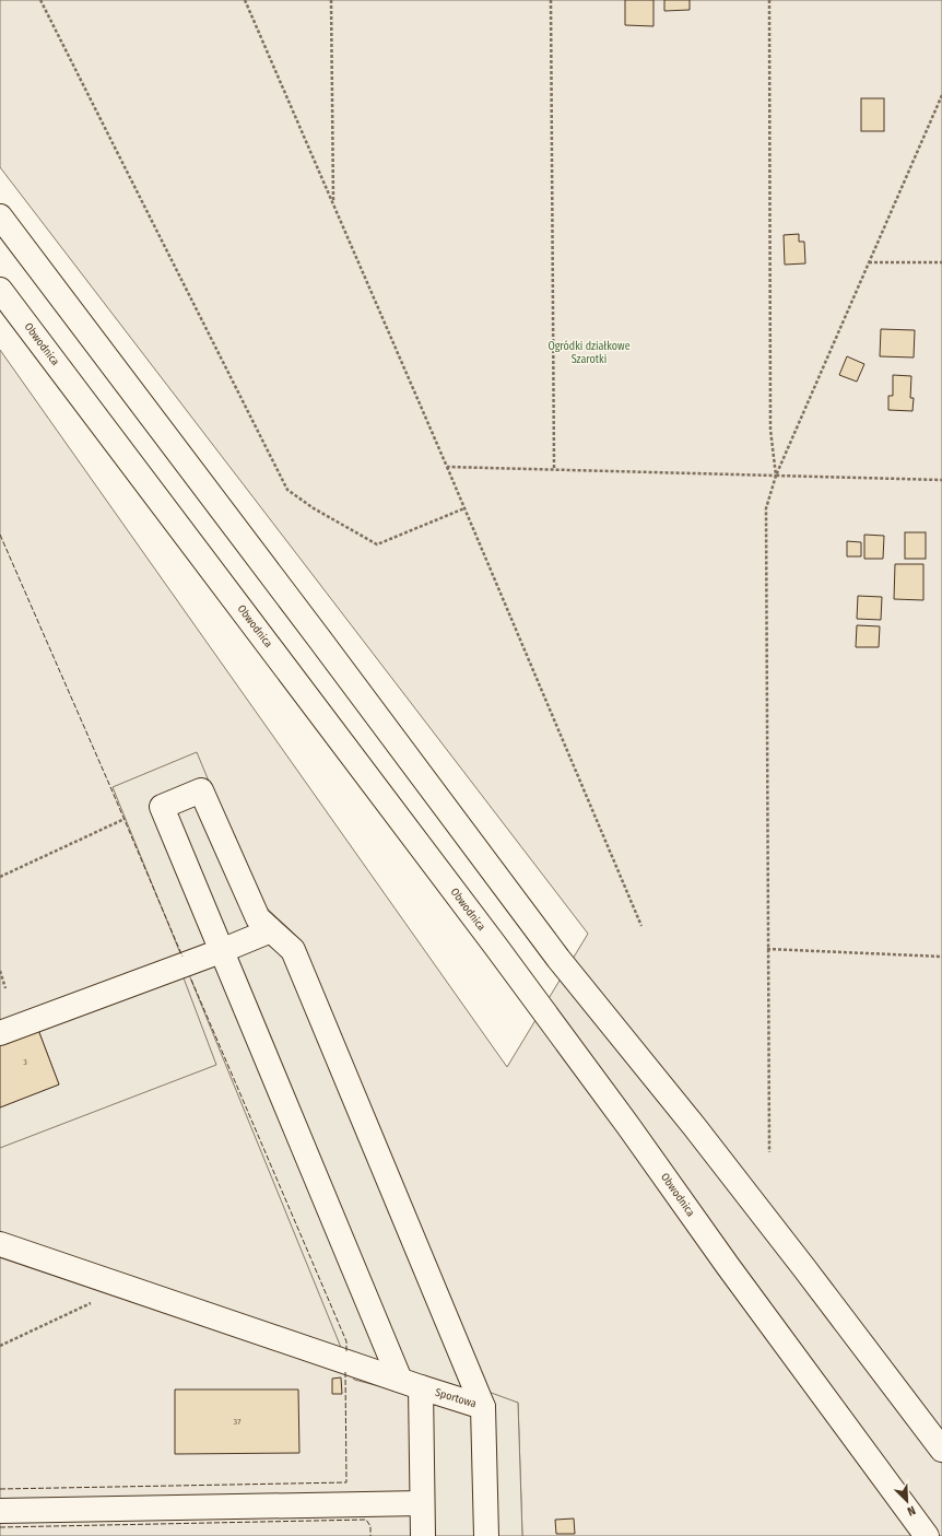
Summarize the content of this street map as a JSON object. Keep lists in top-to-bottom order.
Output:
{
  "streets": {
    "main road": ["Obwodnica", "Sportowa"]
  },
  "parks": ["Ogródki działkowe Szarotki"],
  "house_numbers": ["3", "37"],
  "north": "bottom right"
}
